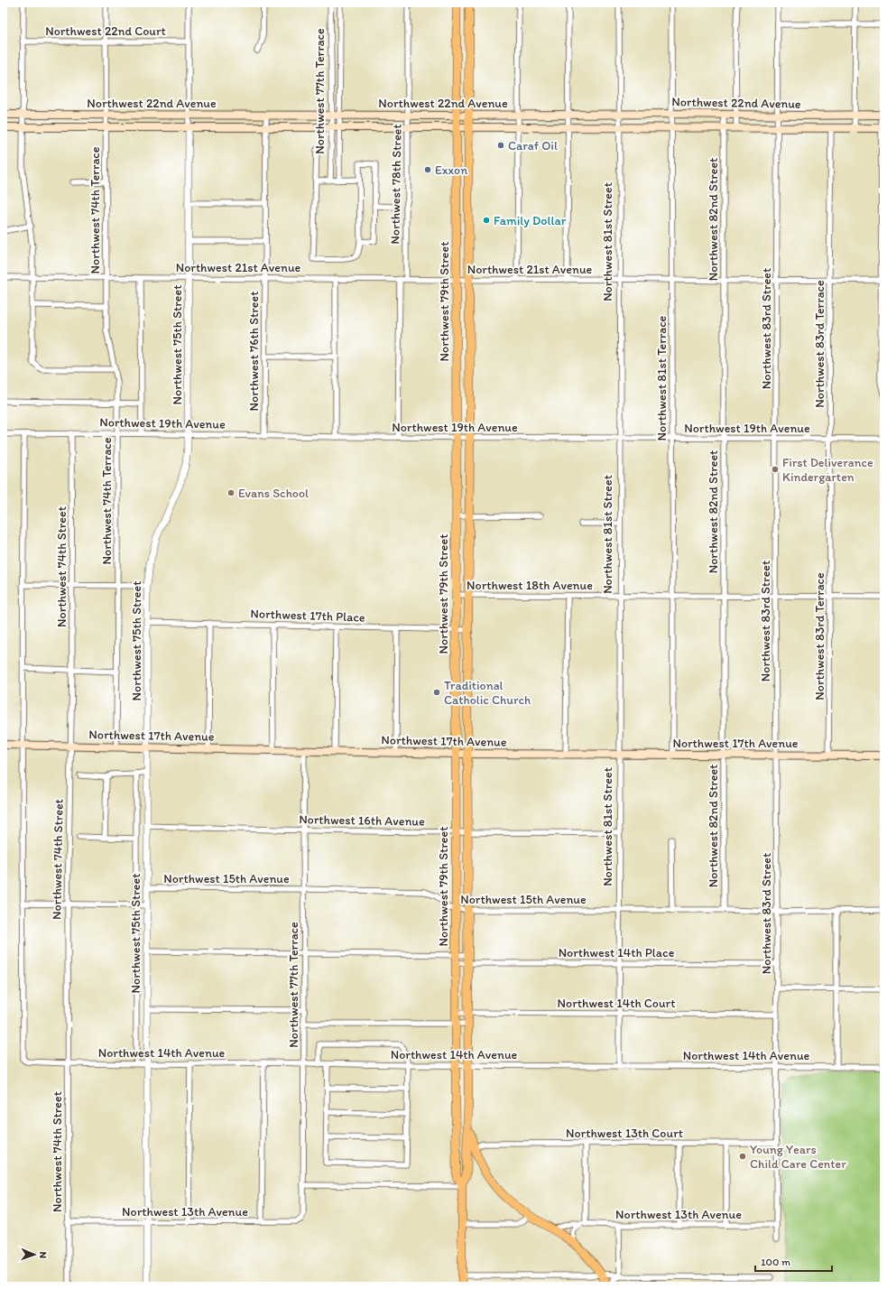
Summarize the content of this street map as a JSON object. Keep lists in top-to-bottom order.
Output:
{
  "streets": {
    "main road": ["Northwest 22nd Avenue", "Northwest 79th Street", "Northwest 17th Avenue"],
    "street": [
      "Northwest 22nd Court",
      "Northwest 77th Terrace",
      "Northwest 78th Street",
      "Northwest 74th Terrace",
      "Northwest 82nd Street",
      "Northwest 81st Street",
      "Northwest 21st Avenue",
      "Northwest 83rd Street",
      "Northwest 83rd Terrace",
      "Northwest 75th Street",
      "Northwest 76th Street",
      "Northwest 81st Terrace",
      "Northwest 19th Avenue",
      "Northwest 74th Street",
      "Northwest 18th Avenue",
      "Northwest 17th Place",
      "Northwest 16th Avenue",
      "Northwest 15th Avenue",
      "Northwest 14th Place",
      "Northwest 14th Court",
      "Northwest 14th Avenue",
      "Northwest 13th Court",
      "Northwest 13th Avenue"
    ]
  },
  "crossings": [
    ["Northwest 22nd Court", "Northwest 75th Street"],
    ["Northwest 77th Terrace", "Northwest 22nd Avenue"],
    ["Northwest 77th Terrace", "Northwest 17th Avenue"],
    ["Northwest 77th Terrace", "Northwest 16th Avenue"],
    ["Northwest 77th Terrace", "Northwest 15th Avenue"],
    ["Northwest 77th Terrace", "Northwest 14th Place"],
    ["Northwest 77th Terrace", "Northwest 14th Avenue"],
    ["Northwest 77th Terrace", "Northwest 13th Avenue"],
    ["Northwest 22nd Avenue", "Northwest 78th Street"],
    ["Northwest 22nd Avenue", "Northwest 74th Terrace"],
    ["Northwest 22nd Avenue", "Northwest 82nd Street"],
    ["Northwest 22nd Avenue", "Northwest 81st Street"],
    ["Northwest 22nd Avenue", "Northwest 79th Street"],
    ["Northwest 22nd Avenue", "Northwest 83rd Street"],
    ["Northwest 22nd Avenue", "Northwest 83rd Terrace"],
    ["Northwest 22nd Avenue", "Northwest 75th Street"],
    ["Northwest 22nd Avenue", "Northwest 76th Street"],
    ["Northwest 22nd Avenue", "Northwest 81st Terrace"],
    ["Northwest 78th Street", "Northwest 21st Avenue"],
    ["Northwest 74th Terrace", "Northwest 21st Avenue"],
    ["Northwest 74th Terrace", "Northwest 19th Avenue"],
    ["Northwest 74th Terrace", "Northwest 17th Avenue"],
    ["Northwest 82nd Street", "Northwest 21st Avenue"],
    ["Northwest 82nd Street", "Northwest 19th Avenue"],
    ["Northwest 82nd Street", "Northwest 18th Avenue"],
    ["Northwest 82nd Street", "Northwest 17th Avenue"],
    ["Northwest 82nd Street", "Northwest 15th Avenue"],
    ["Northwest 81st Street", "Northwest 21st Avenue"],
    ["Northwest 81st Street", "Northwest 19th Avenue"],
    ["Northwest 81st Street", "Northwest 18th Avenue"],
    ["Northwest 81st Street", "Northwest 17th Avenue"],
    ["Northwest 81st Street", "Northwest 16th Avenue"],
    ["Northwest 81st Street", "Northwest 15th Avenue"],
    ["Northwest 81st Street", "Northwest 14th Place"],
    ["Northwest 81st Street", "Northwest 14th Court"],
    ["Northwest 81st Street", "Northwest 14th Avenue"],
    ["Northwest 21st Avenue", "Northwest 79th Street"],
    ["Northwest 21st Avenue", "Northwest 83rd Street"],
    ["Northwest 21st Avenue", "Northwest 83rd Terrace"],
    ["Northwest 21st Avenue", "Northwest 75th Street"],
    ["Northwest 21st Avenue", "Northwest 76th Street"],
    ["Northwest 21st Avenue", "Northwest 81st Terrace"],
    ["Northwest 79th Street", "Northwest 19th Avenue"],
    ["Northwest 79th Street", "Northwest 18th Avenue"],
    ["Northwest 79th Street", "Northwest 17th Place"],
    ["Northwest 79th Street", "Northwest 17th Avenue"],
    ["Northwest 79th Street", "Northwest 16th Avenue"],
    ["Northwest 79th Street", "Northwest 15th Avenue"],
    ["Northwest 79th Street", "Northwest 14th Place"],
    ["Northwest 79th Street", "Northwest 14th Court"],
    ["Northwest 79th Street", "Northwest 14th Avenue"],
    ["Northwest 83rd Street", "Northwest 19th Avenue"],
    ["Northwest 83rd Street", "Northwest 18th Avenue"],
    ["Northwest 83rd Street", "Northwest 17th Avenue"],
    ["Northwest 83rd Street", "Northwest 15th Avenue"],
    ["Northwest 83rd Street", "Northwest 14th Place"],
    ["Northwest 83rd Street", "Northwest 14th Court"],
    ["Northwest 83rd Street", "Northwest 14th Avenue"],
    ["Northwest 83rd Street", "Northwest 13th Court"],
    ["Northwest 83rd Street", "Northwest 13th Avenue"],
    ["Northwest 83rd Terrace", "Northwest 19th Avenue"],
    ["Northwest 83rd Terrace", "Northwest 18th Avenue"],
    ["Northwest 83rd Terrace", "Northwest 17th Avenue"],
    ["Northwest 75th Street", "Northwest 19th Avenue"],
    ["Northwest 75th Street", "Northwest 17th Place"],
    ["Northwest 75th Street", "Northwest 17th Avenue"],
    ["Northwest 75th Street", "Northwest 16th Avenue"],
    ["Northwest 75th Street", "Northwest 15th Avenue"],
    ["Northwest 75th Street", "Northwest 14th Place"],
    ["Northwest 75th Street", "Northwest 14th Avenue"],
    ["Northwest 75th Street", "Northwest 13th Avenue"],
    ["Northwest 76th Street", "Northwest 19th Avenue"],
    ["Northwest 81st Terrace", "Northwest 19th Avenue"],
    ["Northwest 81st Terrace", "Northwest 18th Avenue"],
    ["Northwest 81st Terrace", "Northwest 17th Avenue"],
    ["Northwest 19th Avenue", "Northwest 74th Street"],
    ["Northwest 74th Street", "Northwest 17th Avenue"],
    ["Northwest 74th Street", "Northwest 14th Avenue"],
    ["Northwest 74th Street", "Northwest 13th Avenue"]
  ],
  "places": [
    "Caraf Oil",
    "Exxon",
    "Family Dollar",
    "First Deliverance Kindergarten",
    "Evans School",
    "Traditional Catholic Church",
    "Young Years Child Care Center"
  ],
  "scale_bar": "100 m",
  "north": "right"
}
